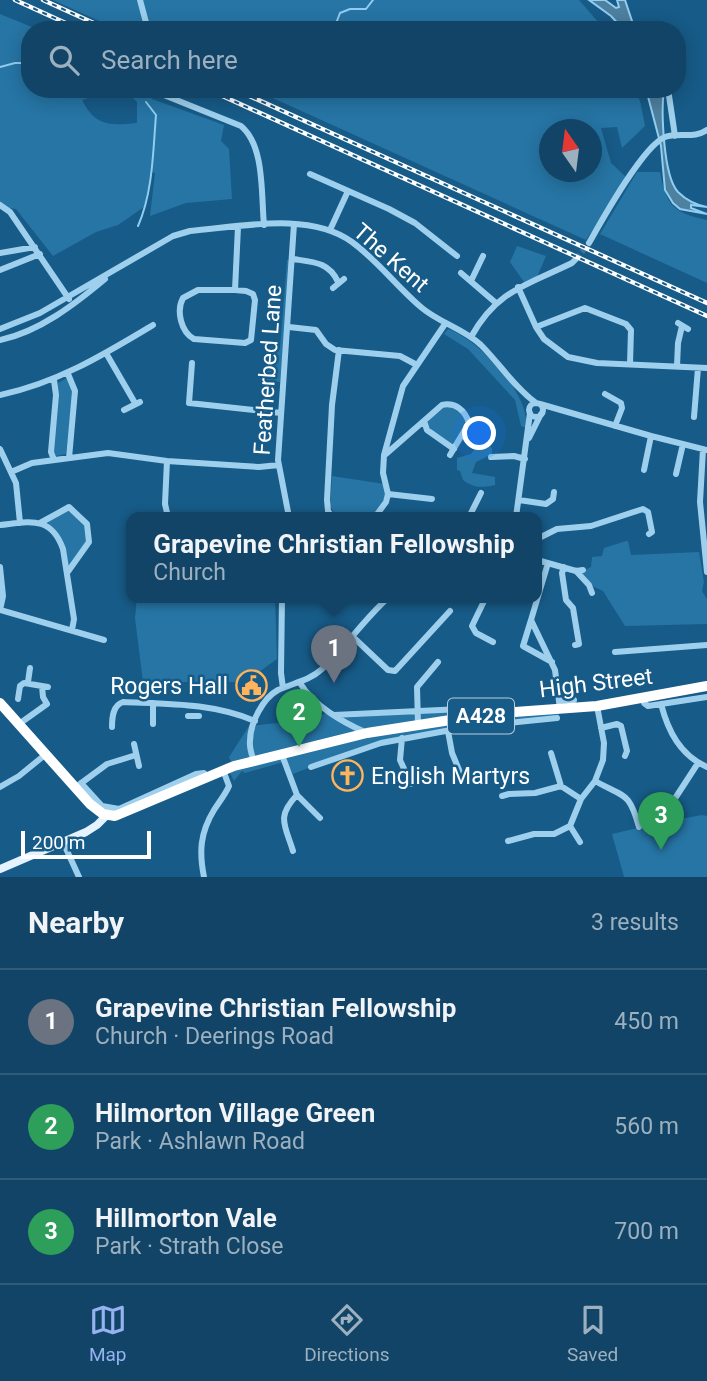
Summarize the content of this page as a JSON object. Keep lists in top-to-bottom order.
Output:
{
  "streets": {
    "highway": ["High Street", "A428"],
    "street": ["The Kent", "Featherbed Lane"]
  },
  "crossings": [
    ["The Kent", "Featherbed Lane"],
    ["High Street", "A428"]
  ],
  "places": {
    "public building": ["Rogers Hall"],
    "church": ["English Martyrs"]
  },
  "scale_bar": "200 m",
  "north": "top",
  "page": {
    "search": "Search here",
    "popup": ["Grapevine Christian Fellowship", "Church"],
    "pins": ["1", "2", "3"],
    "scale": "200 m",
    "heading": ["Nearby", "3 results"],
    "list": [
      {
        "mark": "1",
        "name": "Grapevine Christian Fellowship",
        "note": "Church · Deerings Road",
        "value": "450 m"
      },
      {
        "mark": "2",
        "name": "Hilmorton Village Green",
        "note": "Park · Ashlawn Road",
        "value": "560 m"
      },
      {
        "mark": "3",
        "name": "Hillmorton Vale",
        "note": "Park · Strath Close",
        "value": "700 m"
      }
    ],
    "nav": ["Map", "Directions", "Saved"]
  }
}
